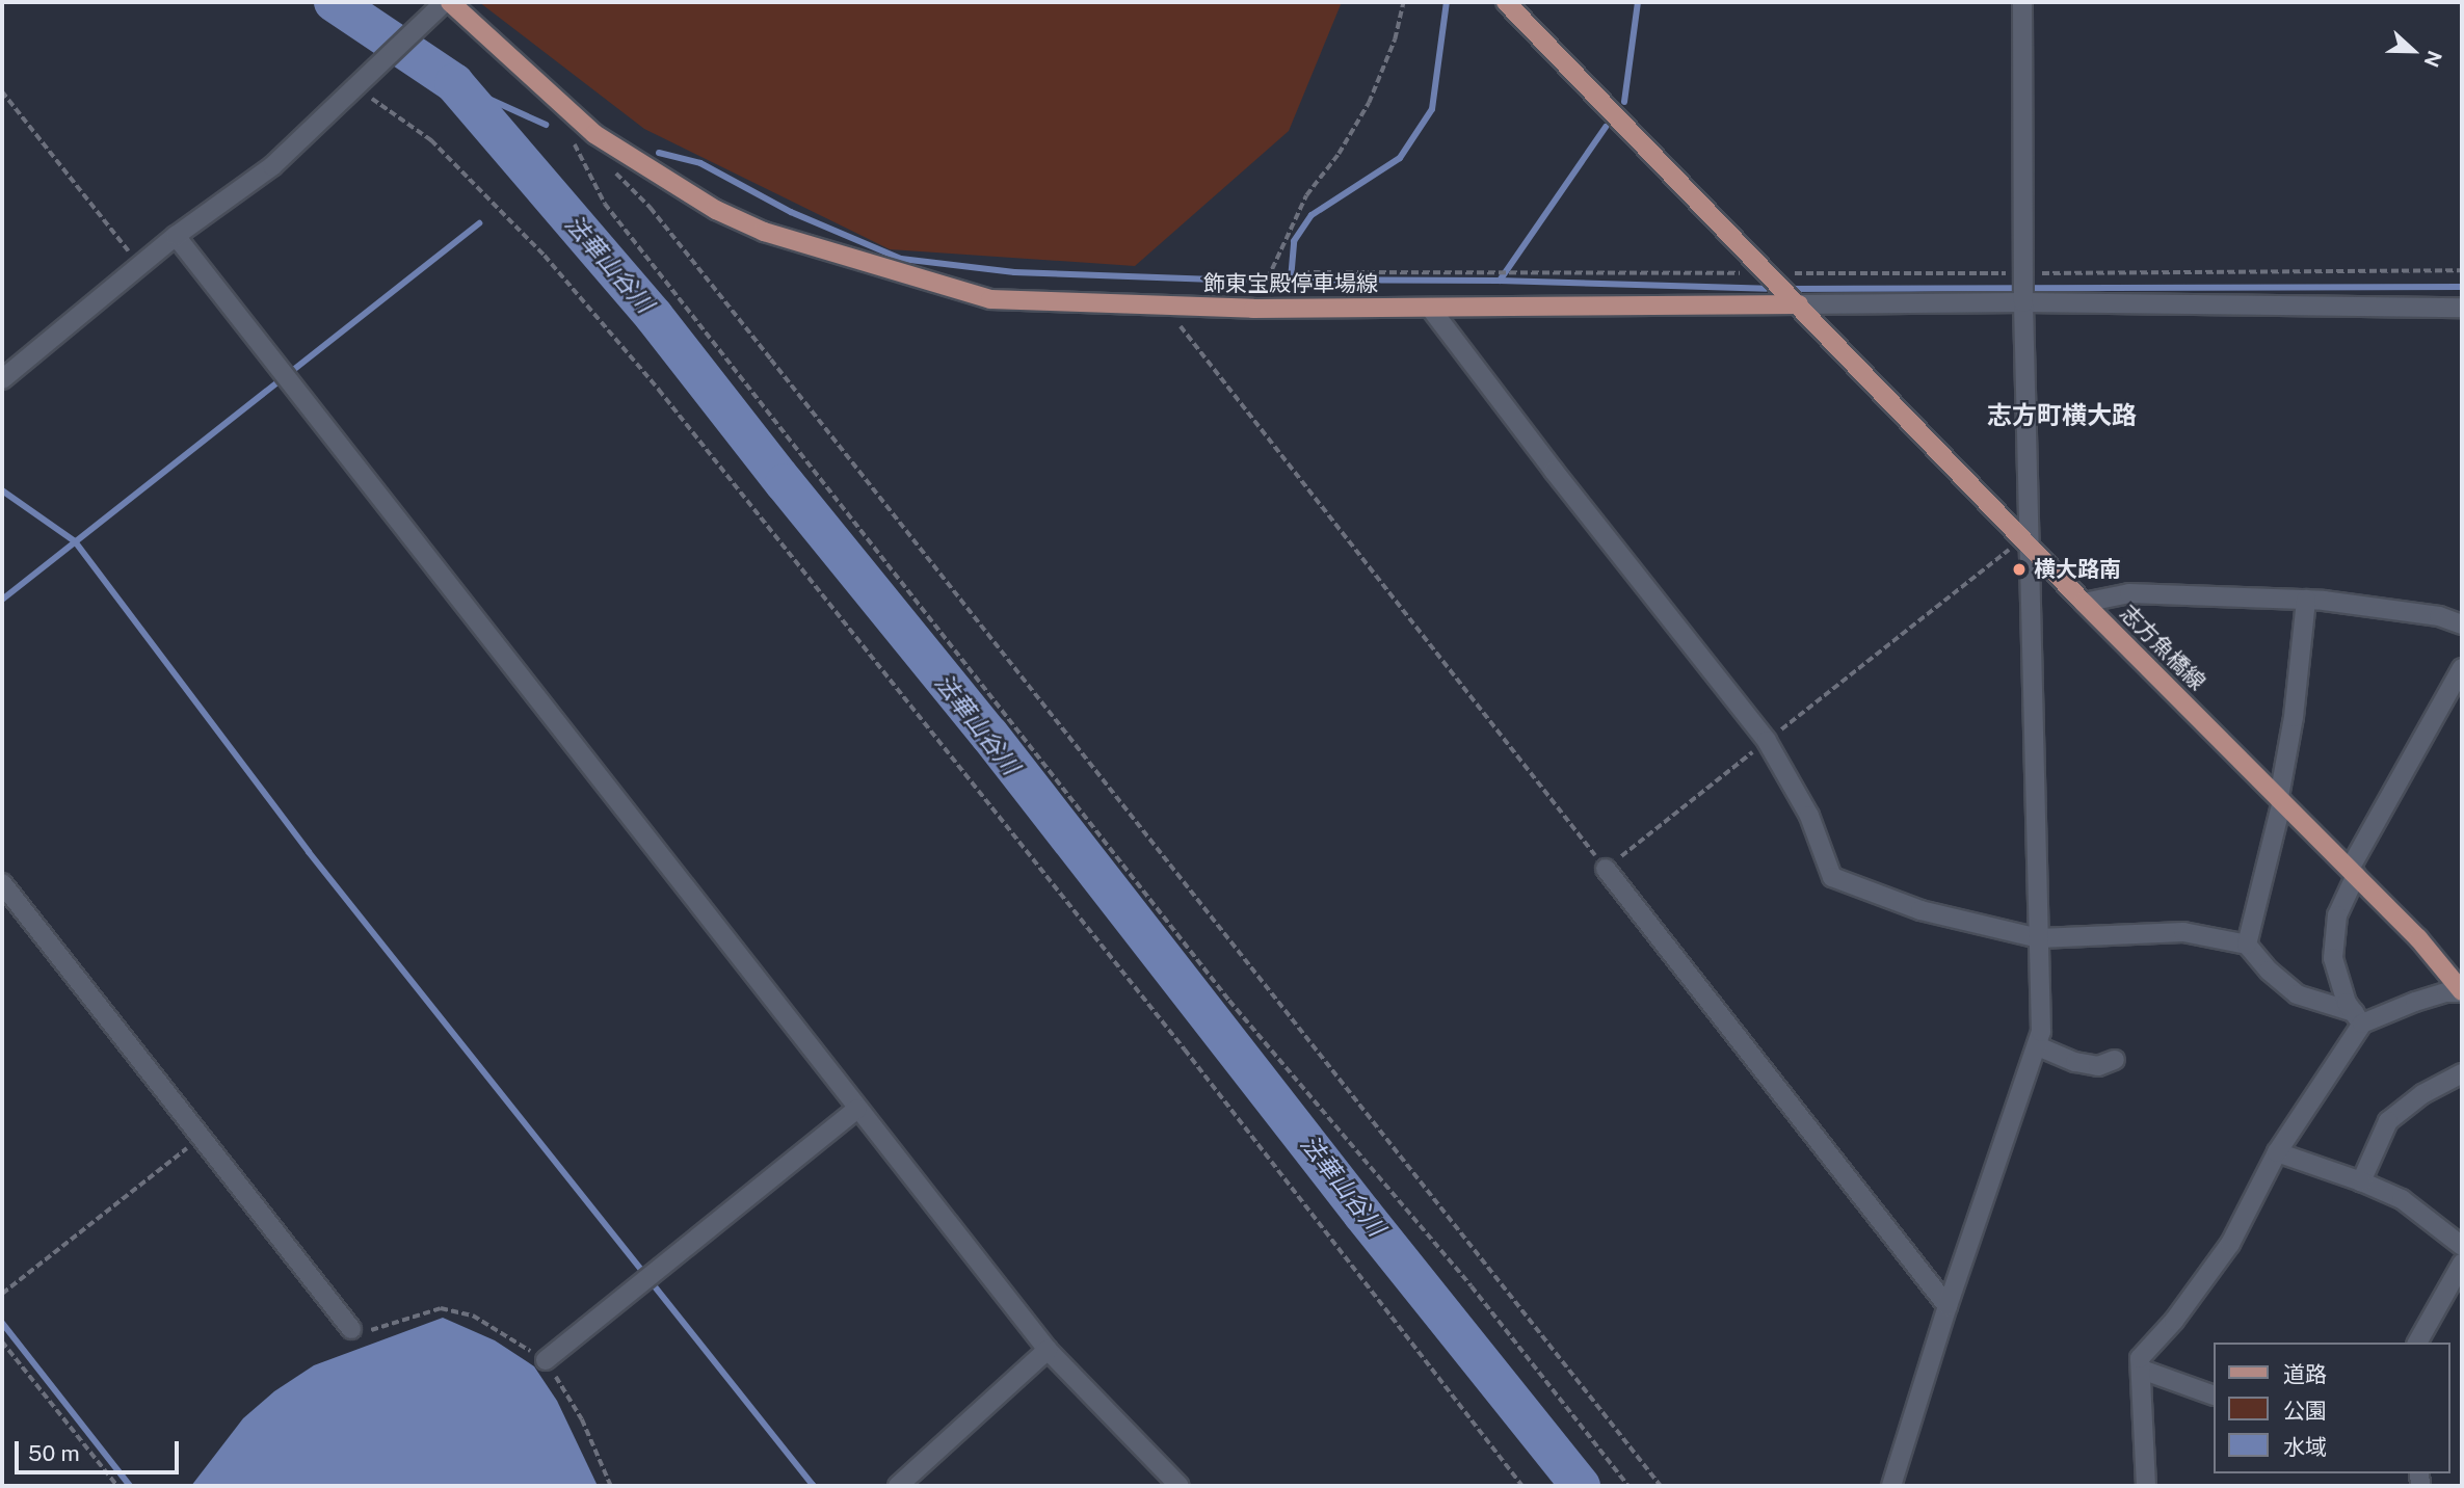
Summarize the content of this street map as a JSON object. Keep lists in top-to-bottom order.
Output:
{
  "streets": {
    "main road": ["飾東宝殿停車場線", "志方魚橋線"]
  },
  "crossings": [
    ["飾東宝殿停車場線", "志方魚橋線"]
  ],
  "districts": ["志方町横大路"],
  "water": ["法華山谷川"],
  "places": ["横大路南"],
  "legend": ["道路", "公園", "水域"],
  "scale_bar": "50 m",
  "north": "right"
}
